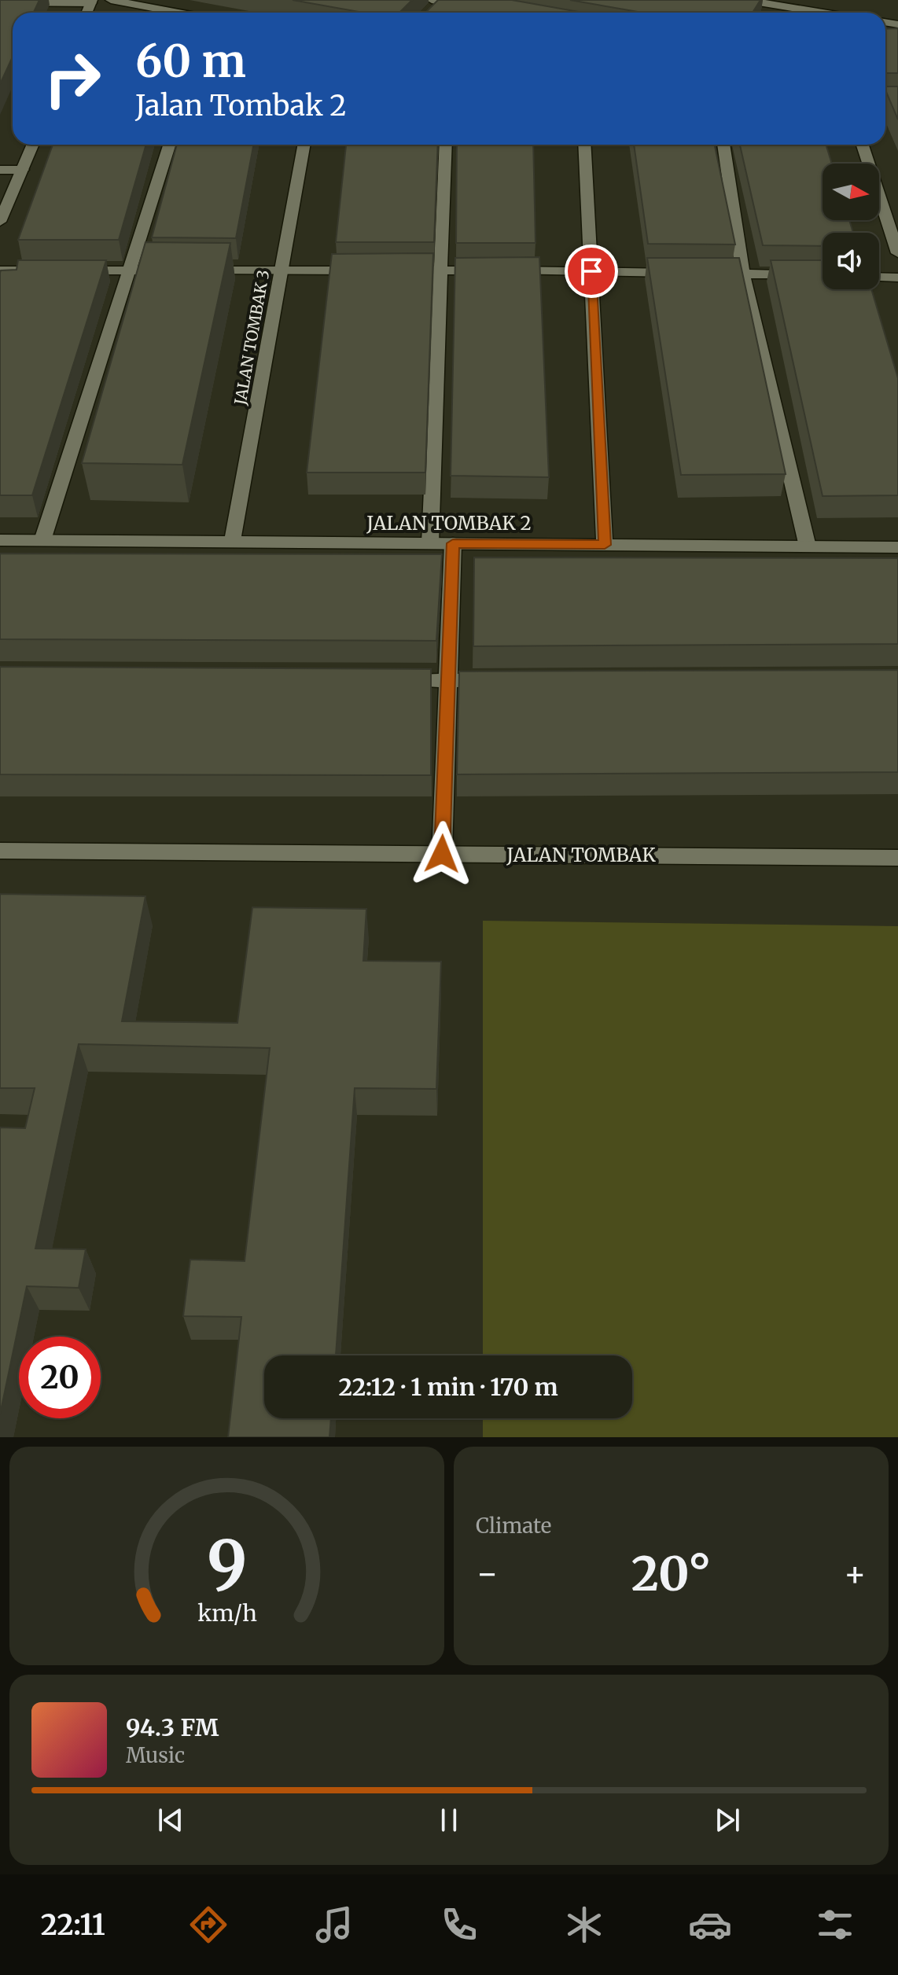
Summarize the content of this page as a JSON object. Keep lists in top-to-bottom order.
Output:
{
  "streets": {
    "street": ["JALAN TOMBAK 3", "JALAN TOMBAK 2", "JALAN TOMBAK"]
  },
  "crossings": [
    ["JALAN TOMBAK 3", "JALAN TOMBAK 2"]
  ],
  "north": "right",
  "page": {
    "turn": ["60 m", "Jalan Tombak 2"],
    "limit": "20",
    "trip": "22:12 · 1 min · 170 m",
    "tile": "Climate",
    "heat": ["−", "20°", "+"],
    "song": ["94.3 FM", "Music"],
    "tabs": "22:11",
    "gauge": ["9", "km/h"]
  }
}
